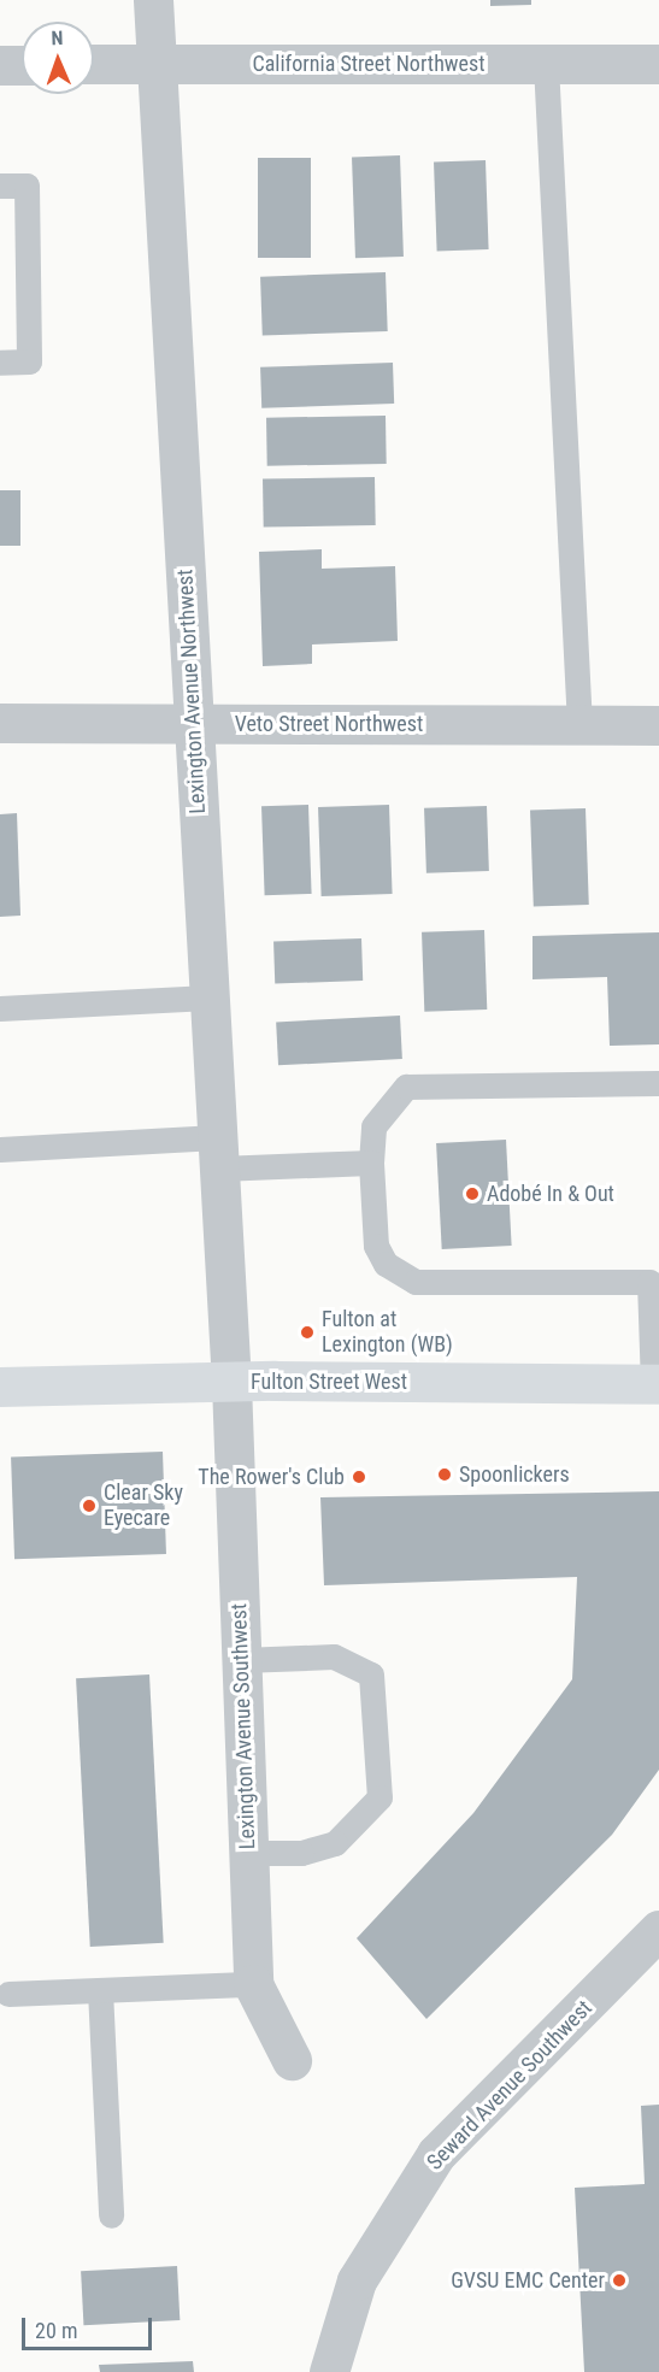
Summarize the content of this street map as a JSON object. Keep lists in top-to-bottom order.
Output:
{
  "streets": {
    "main road": ["Fulton Street West"],
    "street": [
      "California Street Northwest",
      "Lexington Avenue Northwest",
      "Veto Street Northwest",
      "Lexington Avenue Southwest",
      "Seward Avenue Southwest"
    ]
  },
  "crossings": [
    ["California Street Northwest", "Lexington Avenue Northwest"],
    ["Lexington Avenue Northwest", "Veto Street Northwest"],
    ["Lexington Avenue Northwest", "Fulton Street West"],
    ["Lexington Avenue Northwest", "Lexington Avenue Southwest"],
    ["Fulton Street West", "Lexington Avenue Southwest"]
  ],
  "places": [
    "Adobé In & Out",
    "Fulton at Lexington (WB)",
    "Spoonlickers",
    "The Rower's Club",
    "Clear Sky Eyecare",
    "GVSU EMC Center"
  ],
  "scale_bar": "20 m",
  "north": "top"
}
